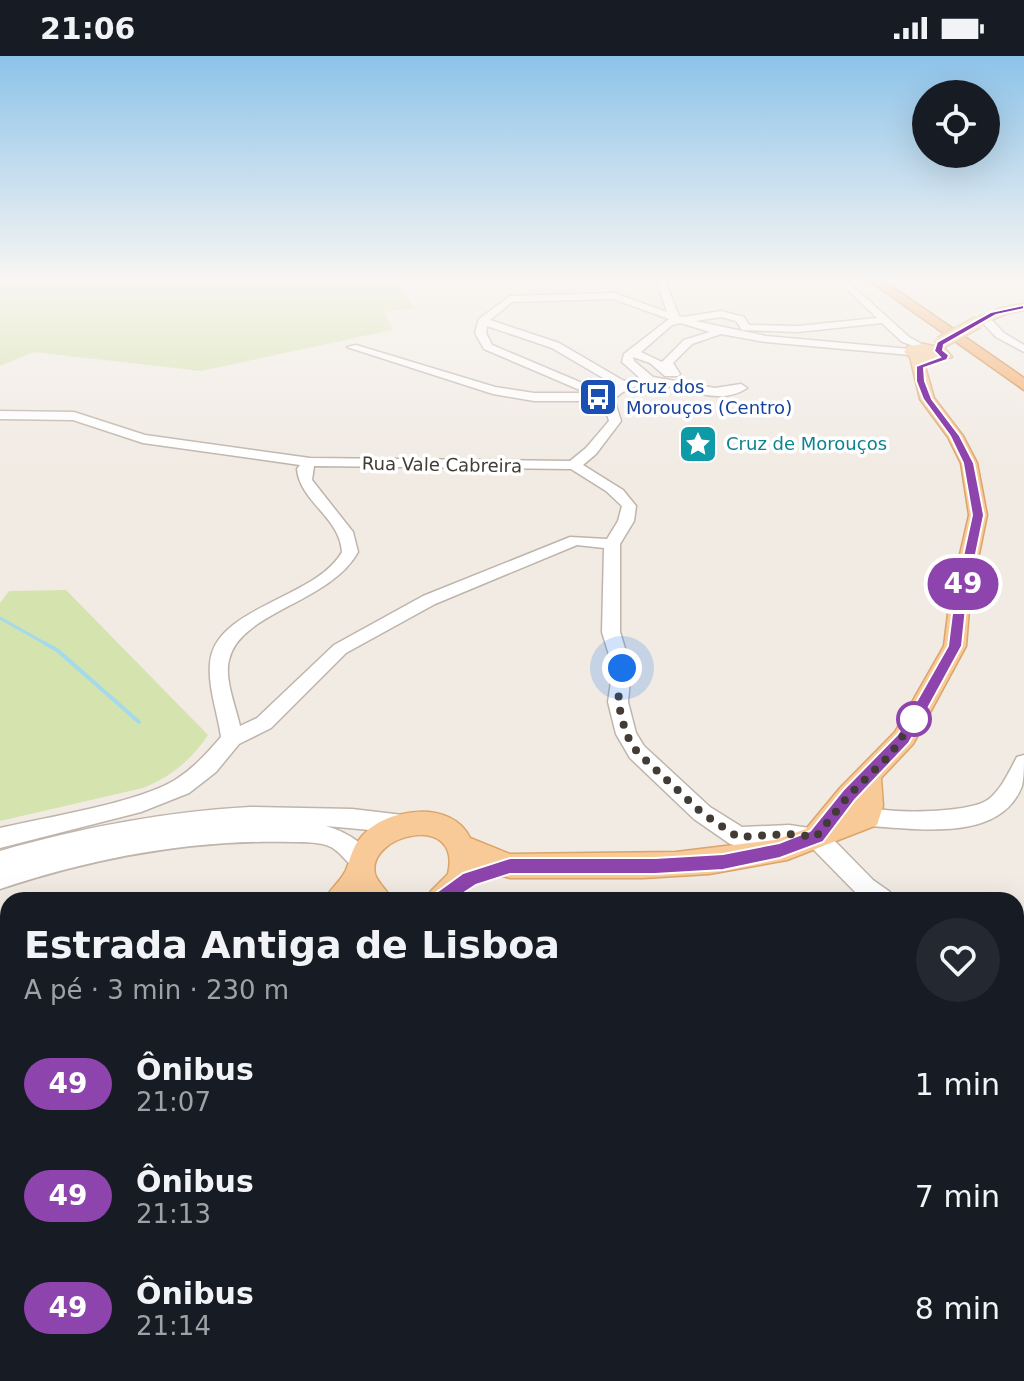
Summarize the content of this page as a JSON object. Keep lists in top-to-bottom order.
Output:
{
  "streets": {
    "street": ["Rua Vale Cabreira"]
  },
  "places": {
    "bus stop": ["Cruz dos Morouços (Centro)"],
    "place": ["Cruz de Morouços"]
  },
  "lines": ["bus line 49"],
  "page": {
    "status": "21:06",
    "on_map": "49",
    "heading": ["Estrada Antiga de Lisboa", "A pé · 3 min · 230 m"],
    "list": [
      {
        "mark": "49",
        "name": "Ônibus",
        "note": "21:07",
        "value": "1 min"
      },
      {
        "mark": "49",
        "name": "Ônibus",
        "note": "21:13",
        "value": "7 min"
      },
      {
        "mark": "49",
        "name": "Ônibus",
        "note": "21:14",
        "value": "8 min"
      }
    ]
  }
}
